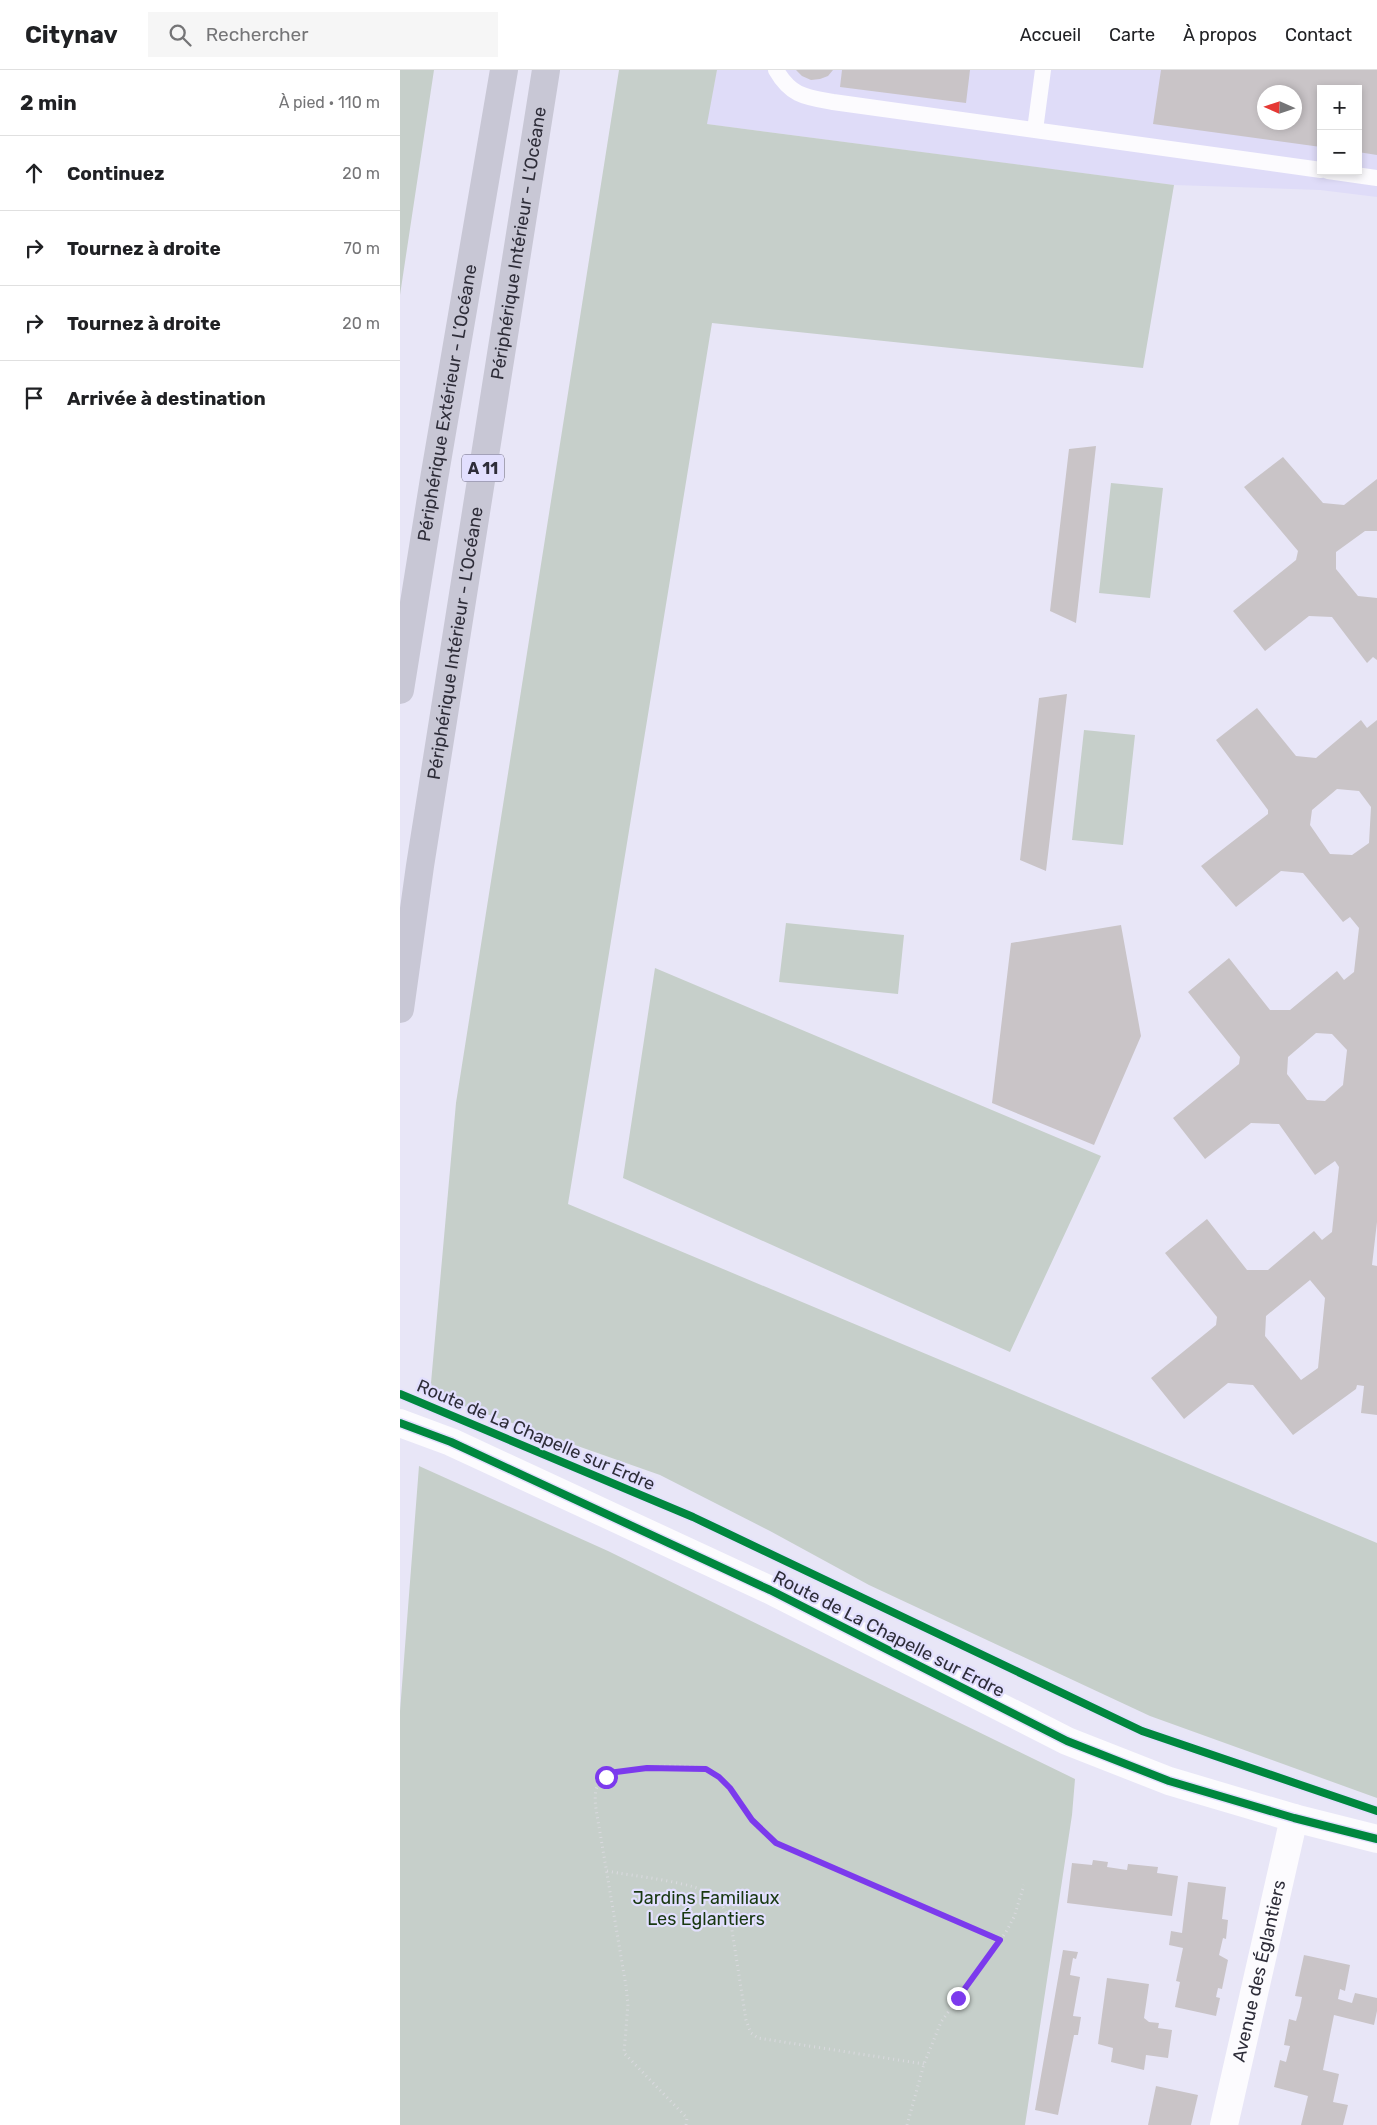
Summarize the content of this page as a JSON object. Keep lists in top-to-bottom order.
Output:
{
  "streets": {
    "highway": ["Périphérique Intérieur - L’Océane", "Périphérique Extérieur - L’Océane", "A 11"],
    "street": ["Route de La Chapelle sur Erdre", "Avenue des Églantiers"]
  },
  "crossings": [
    ["Périphérique Extérieur - L’Océane", "A 11"],
    ["Route de La Chapelle sur Erdre", "Avenue des Églantiers"]
  ],
  "parks": ["Jardins Familiaux Les Églantiers"],
  "north": "left",
  "page": {
    "header": "Citynav",
    "search": "Rechercher",
    "nav": [
      "Accueil",
      "Carte",
      "À propos",
      "Contact"
    ],
    "heading": ["2 min", "À pied · 110 m"],
    "map_buttons": ["+", "−"],
    "list": [
      ["Continuez", "20 m"],
      ["Tournez à droite", "70 m"],
      ["Tournez à droite", "20 m"],
      "Arrivée à destination"
    ]
  }
}
